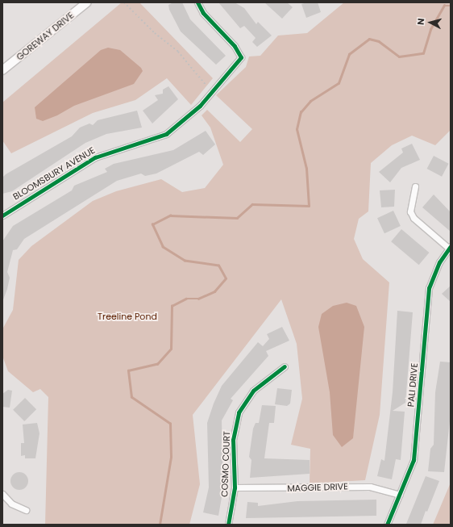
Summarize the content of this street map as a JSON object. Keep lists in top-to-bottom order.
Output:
{
  "streets": {
    "street": [
      "GOREWAY DRIVE",
      "BLOOMSBURY AVENUE",
      "PALI DRIVE",
      "COSMO COURT",
      "MAGGIE DRIVE"
    ]
  },
  "crossings": [
    ["PALI DRIVE", "MAGGIE DRIVE"],
    ["COSMO COURT", "MAGGIE DRIVE"]
  ],
  "parks": ["Treeline Pond"],
  "north": "left"
}
